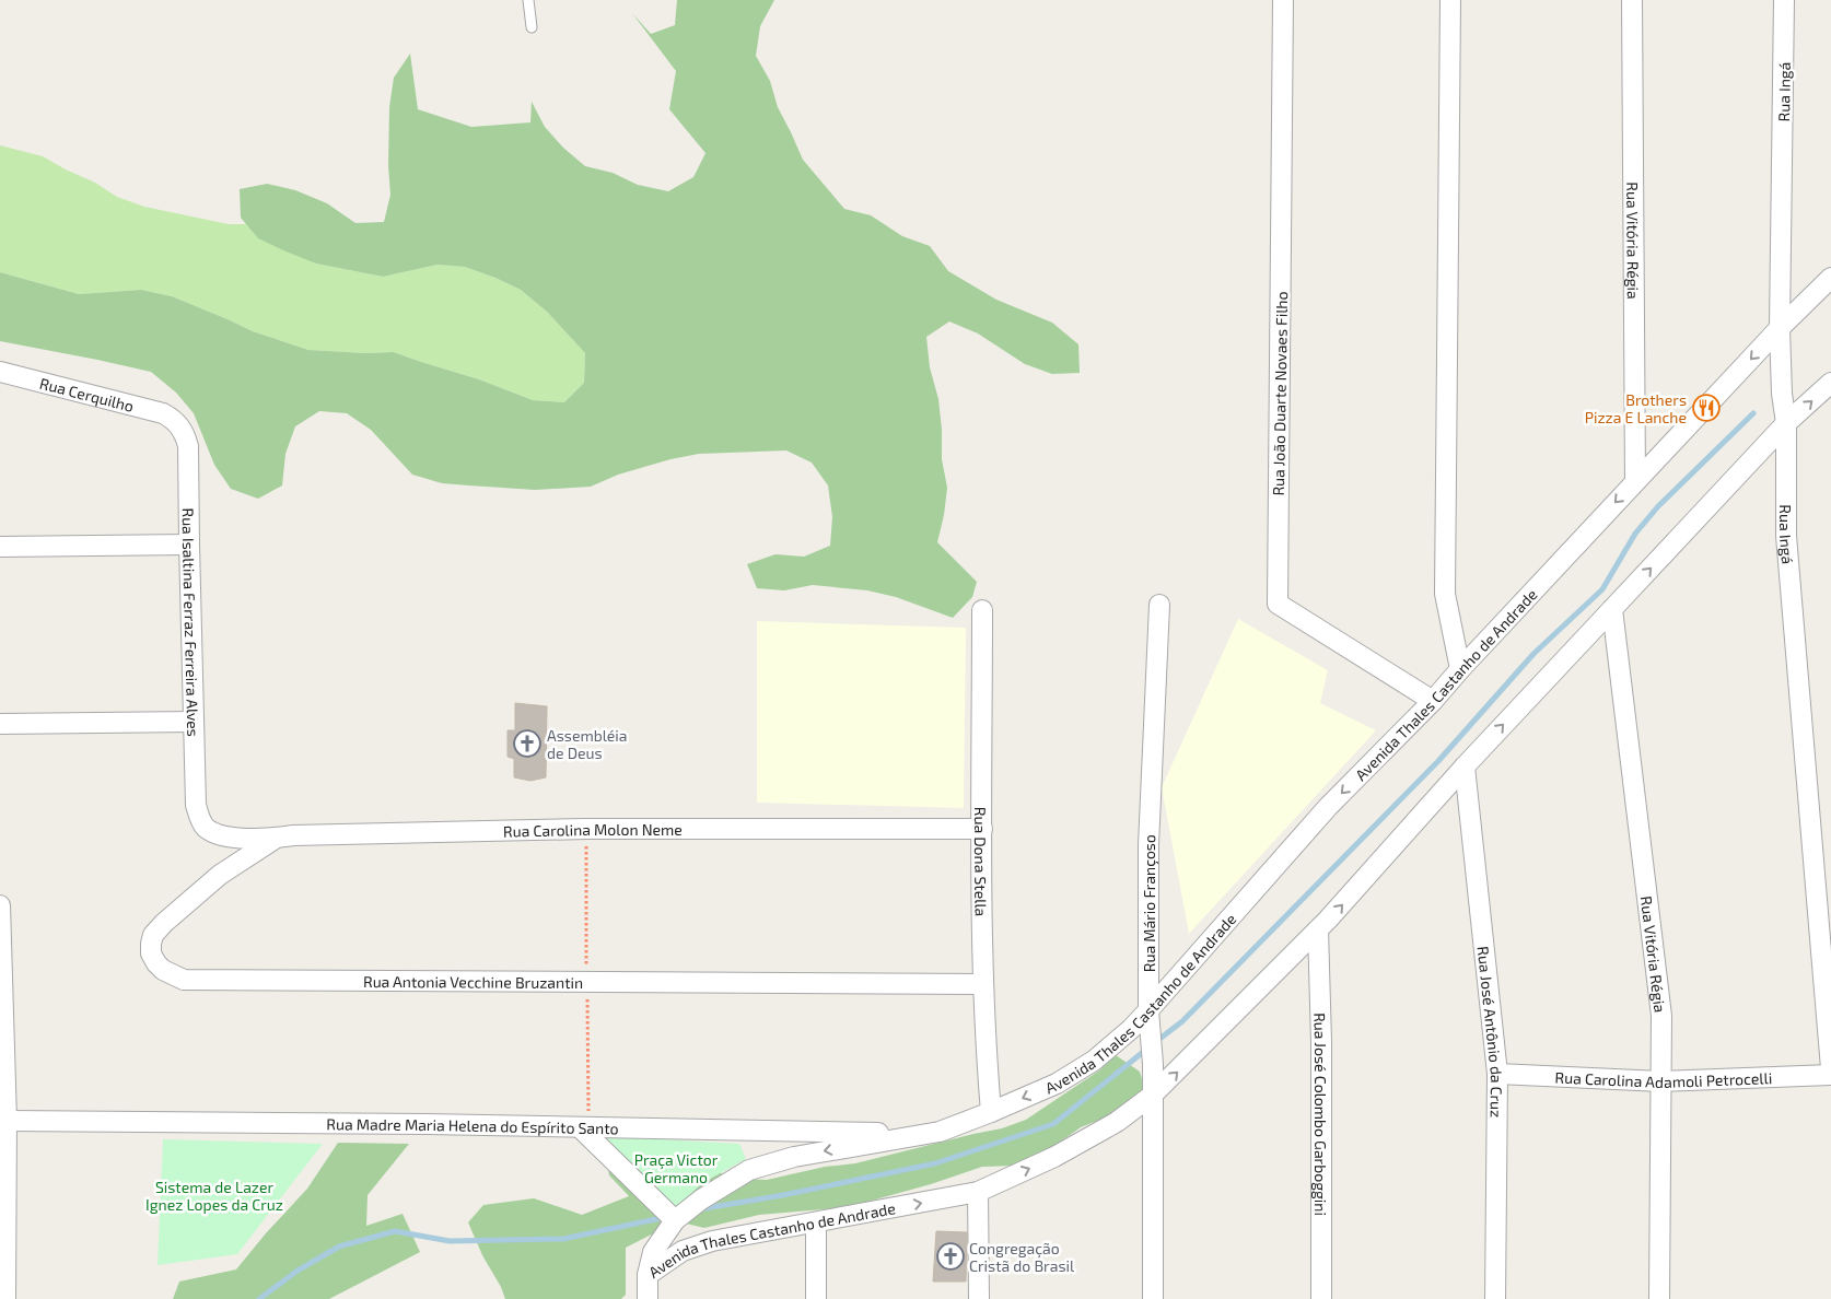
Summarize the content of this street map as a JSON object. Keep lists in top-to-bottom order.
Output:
{
  "streets": {
    "street": [
      "Rua Ingá",
      "Rua Vitória Régia",
      "Rua João Duarte Novaes Filho",
      "Rua Cerquilho",
      "Rua Isaltina Ferraz Ferreira Alves",
      "Avenida Thales Castanho de Andrade",
      "Rua Carolina Molon Neme",
      "Rua Dona Stella",
      "Rua Mário Françoso",
      "Rua Antonia Vecchine Bruzantin",
      "Rua José Antônio da Cruz",
      "Rua Carolina Adamoli Petrocelli",
      "Rua José Colombo Garboggini",
      "Rua Madre Maria Helena do Espírito Santo"
    ]
  },
  "crossings": [
    ["Rua Ingá", "Avenida Thales Castanho de Andrade"],
    ["Rua Vitória Régia", "Avenida Thales Castanho de Andrade"],
    ["Rua Vitória Régia", "Rua Carolina Adamoli Petrocelli"],
    ["Rua João Duarte Novaes Filho", "Avenida Thales Castanho de Andrade"],
    ["Rua Cerquilho", "Rua Isaltina Ferraz Ferreira Alves"],
    ["Rua Isaltina Ferraz Ferreira Alves", "Rua Carolina Molon Neme"],
    ["Avenida Thales Castanho de Andrade", "Rua Dona Stella"],
    ["Avenida Thales Castanho de Andrade", "Rua Mário Françoso"],
    ["Avenida Thales Castanho de Andrade", "Rua José Antônio da Cruz"],
    ["Avenida Thales Castanho de Andrade", "Rua José Colombo Garboggini"],
    ["Avenida Thales Castanho de Andrade", "Rua Madre Maria Helena do Espírito Santo"],
    ["Rua Carolina Molon Neme", "Rua Dona Stella"],
    ["Rua Carolina Molon Neme", "Rua Antonia Vecchine Bruzantin"],
    ["Rua Dona Stella", "Rua Antonia Vecchine Bruzantin"],
    ["Rua José Antônio da Cruz", "Rua Carolina Adamoli Petrocelli"]
  ],
  "parks": ["Praça Victor Germano", "Sistema de Lazer Ignez Lopes da Cruz"],
  "places": {
    "restaurant": ["Brothers Pizza E Lanche"],
    "church": ["Assembléia de Deus", "Congregação Cristã do Brasil"]
  }
}
